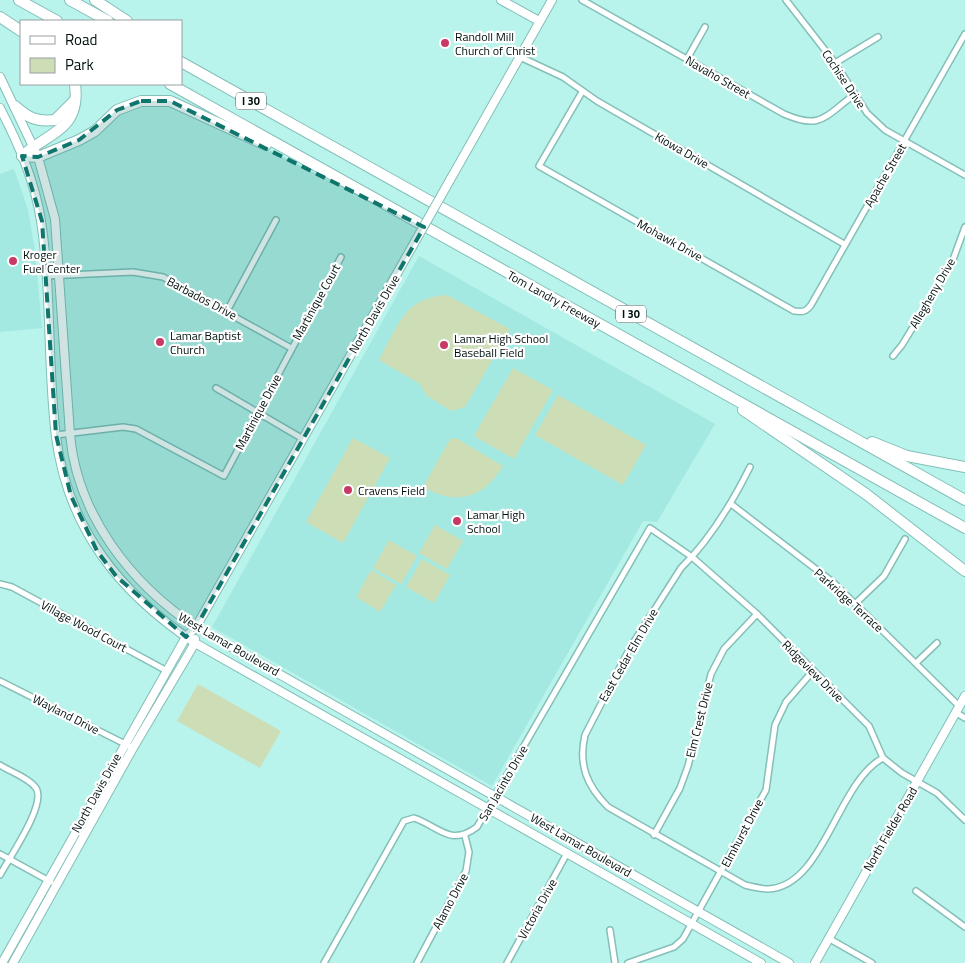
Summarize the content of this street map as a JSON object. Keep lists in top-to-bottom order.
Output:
{
  "streets": {
    "highway": ["I 30", "Tom Landry Freeway"],
    "main road": ["North Davis Drive", "West Lamar Boulevard", "North Fielder Road"],
    "street": [
      "Navaho Street",
      "Cochise Drive",
      "Kiowa Drive",
      "Apache Street",
      "Mohawk Drive",
      "Allegheny Drive",
      "Barbados Drive",
      "Martinique Court",
      "Martinique Drive",
      "Parkridge Terrace",
      "Village Wood Court",
      "East Cedar Elm Drive",
      "Ridgeview Drive",
      "Wayland Drive",
      "Elm Crest Drive",
      "San Jacinto Drive",
      "Elmhurst Drive",
      "Alamo Drive",
      "Victoria Drive"
    ]
  },
  "crossings": [
    ["Navaho Street", "Cochise Drive"],
    ["Cochise Drive", "Apache Street"],
    ["Kiowa Drive", "Apache Street"],
    ["Kiowa Drive", "Mohawk Drive"],
    ["Kiowa Drive", "North Davis Drive"],
    ["Apache Street", "Mohawk Drive"],
    ["Barbados Drive", "Martinique Court"],
    ["Barbados Drive", "Martinique Drive"],
    ["Barbados Drive", "West Lamar Boulevard"],
    ["Martinique Court", "Martinique Drive"],
    ["North Davis Drive", "Village Wood Court"],
    ["North Davis Drive", "West Lamar Boulevard"],
    ["North Davis Drive", "Wayland Drive"],
    ["Martinique Drive", "West Lamar Boulevard"],
    ["Parkridge Terrace", "East Cedar Elm Drive"],
    ["Parkridge Terrace", "North Fielder Road"],
    ["West Lamar Boulevard", "San Jacinto Drive"],
    ["West Lamar Boulevard", "Elmhurst Drive"],
    ["West Lamar Boulevard", "Victoria Drive"],
    ["East Cedar Elm Drive", "Ridgeview Drive"],
    ["East Cedar Elm Drive", "Elm Crest Drive"],
    ["East Cedar Elm Drive", "Elmhurst Drive"],
    ["Ridgeview Drive", "Elm Crest Drive"],
    ["Ridgeview Drive", "San Jacinto Drive"],
    ["Ridgeview Drive", "North Fielder Road"],
    ["Ridgeview Drive", "Elmhurst Drive"],
    ["San Jacinto Drive", "Alamo Drive"]
  ],
  "places": [
    "Randoll Mill Church of Christ",
    "Kroger Fuel Center",
    "Lamar Baptist Church",
    "Lamar High School Baseball Field",
    "Cravens Field",
    "Lamar High School"
  ],
  "legend": ["Road", "Park"]
}
